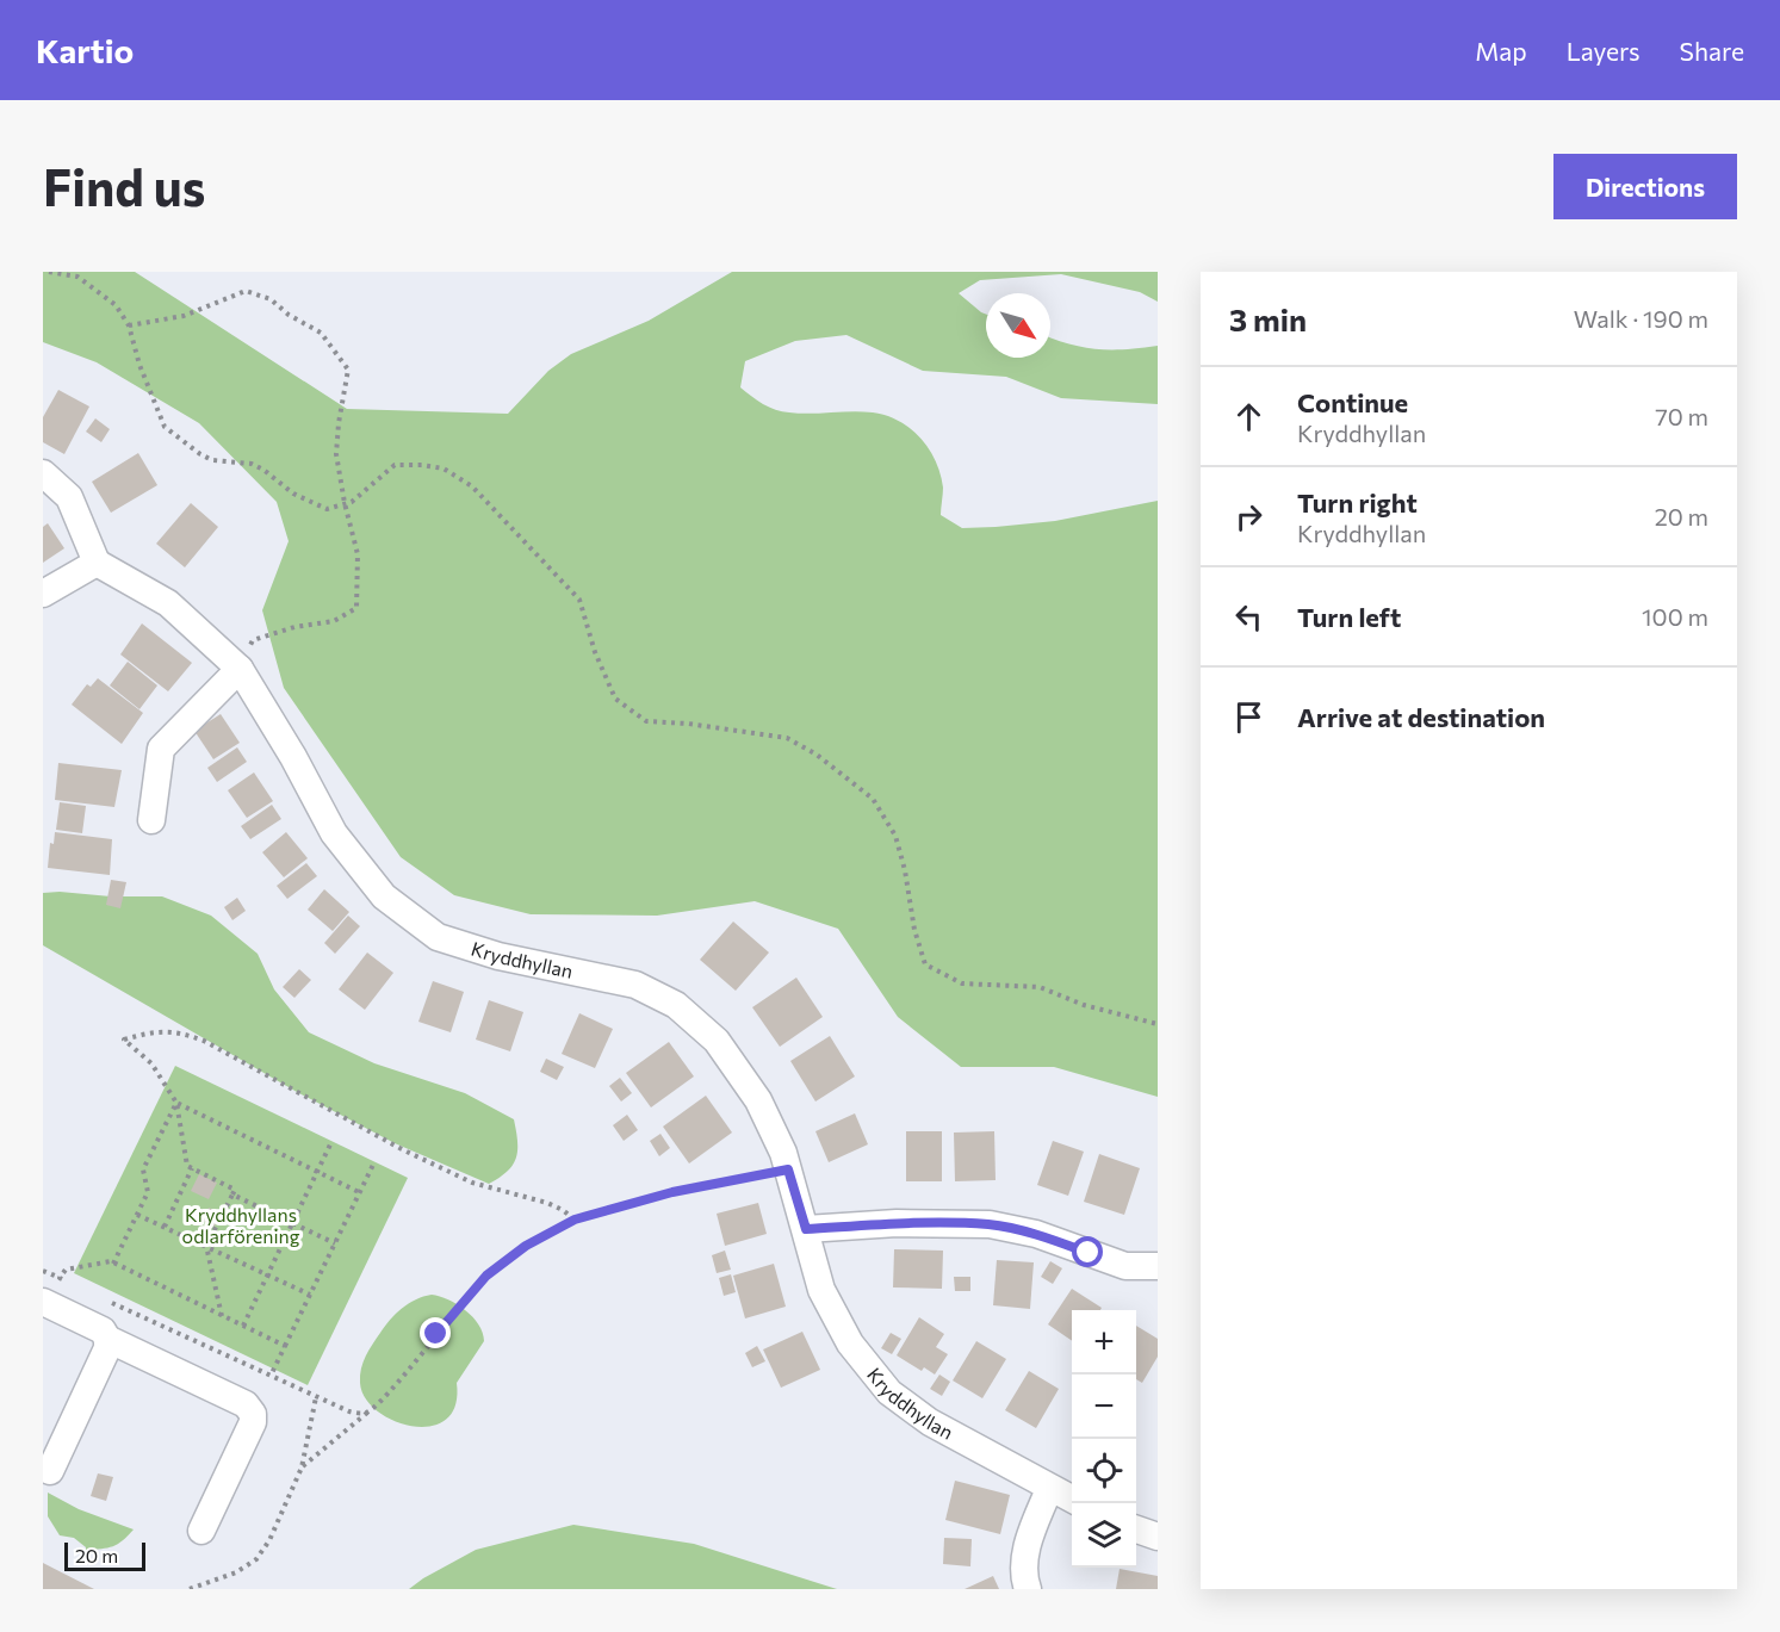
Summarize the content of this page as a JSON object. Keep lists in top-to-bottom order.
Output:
{
  "streets": {
    "street": ["Kryddhyllan"]
  },
  "parks": ["Kryddhyllans odlarförening"],
  "scale_bar": "20 m",
  "north": "bottom right",
  "page": {
    "header": "Kartio",
    "nav": ["Map", "Layers", "Share"],
    "buttons": "Directions",
    "title": "Find us",
    "heading": ["3 min", "Walk · 190 m"],
    "list": [
      ["Continue", "Kryddhyllan", "70 m"],
      ["Turn right", "Kryddhyllan", "20 m"],
      ["Turn left", "100 m"],
      "Arrive at destination"
    ],
    "map_buttons": ["+", "−"],
    "scale": "20 m"
  }
}
